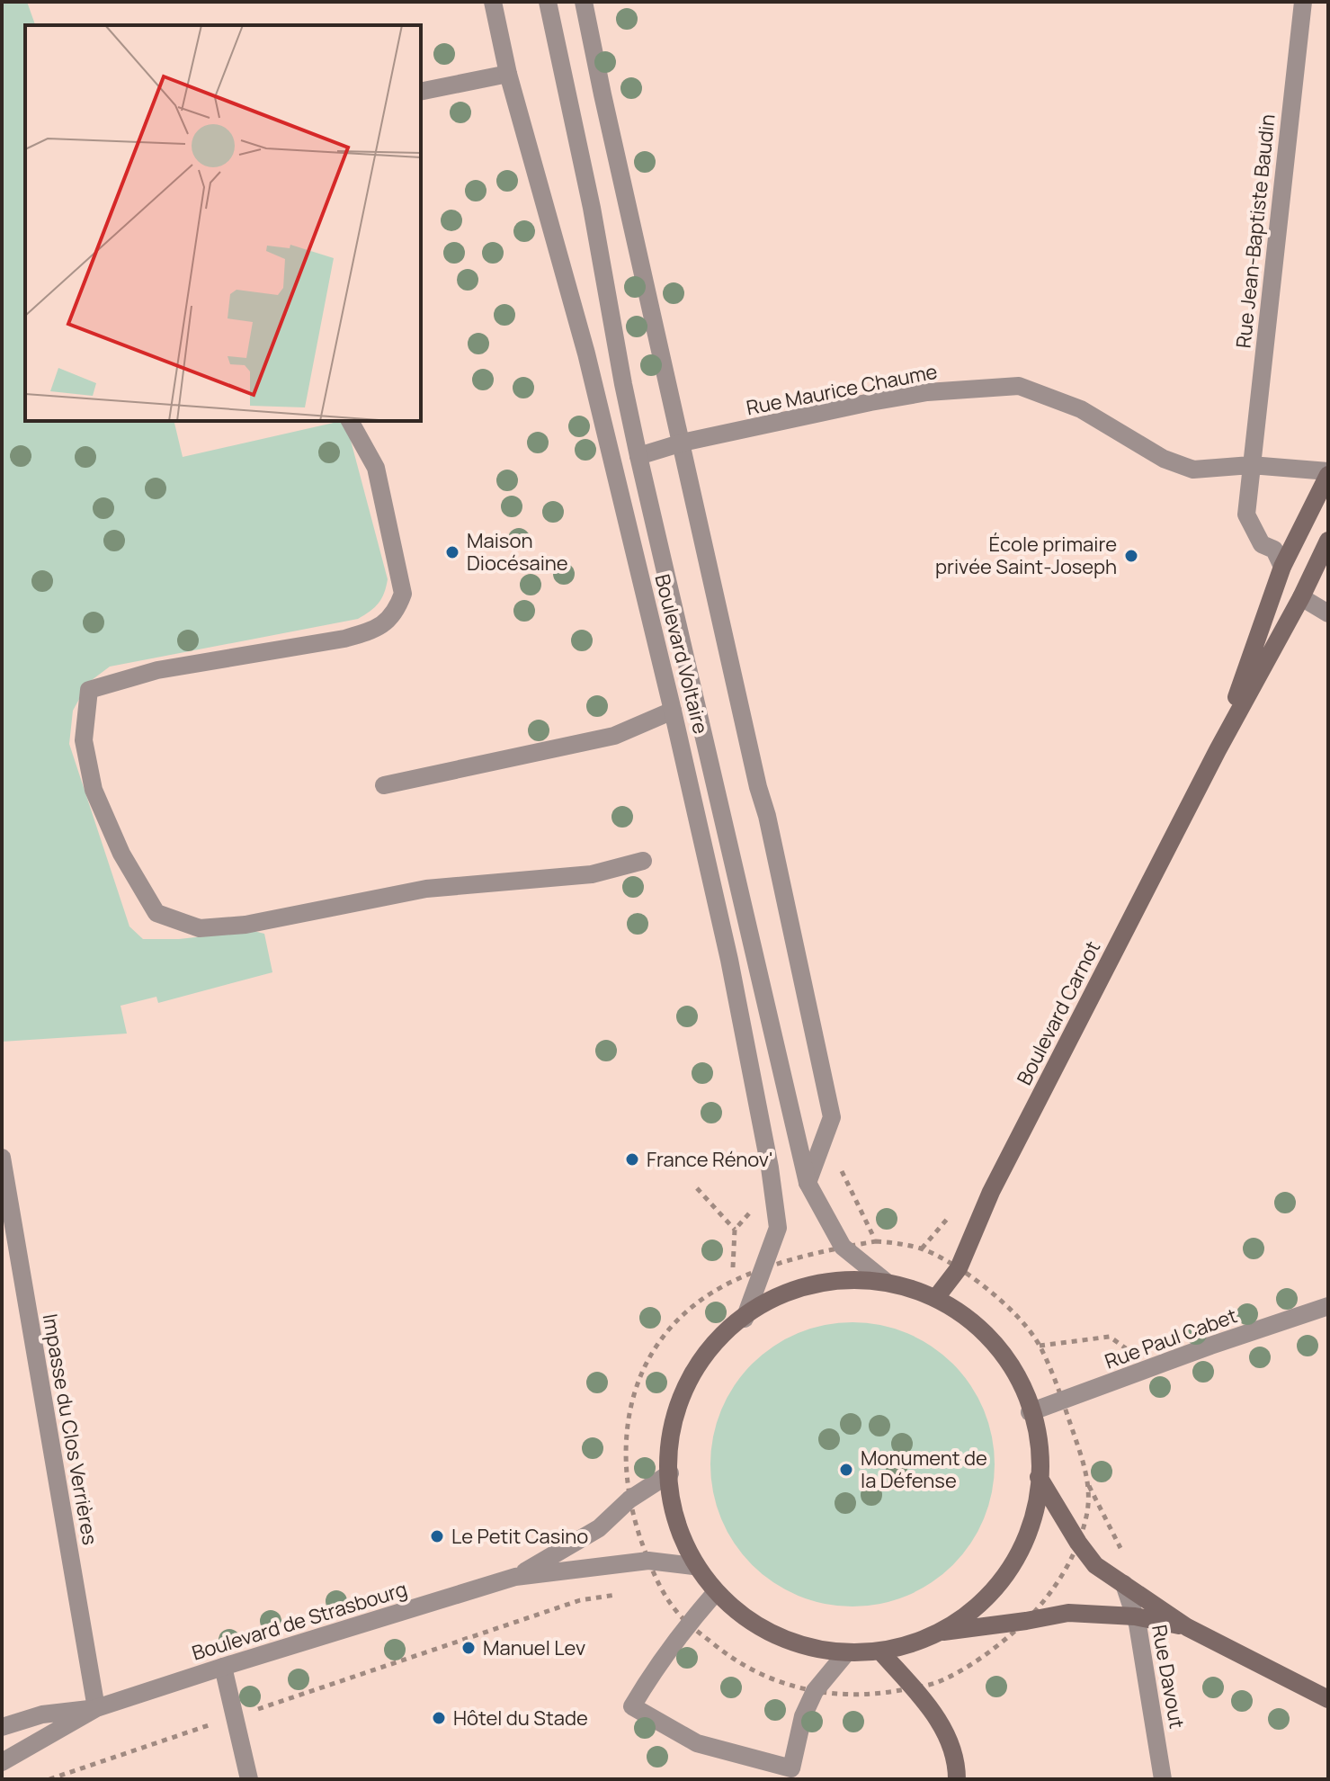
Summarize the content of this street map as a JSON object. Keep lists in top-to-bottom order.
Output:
{
  "streets": {
    "main road": ["Boulevard Carnot"],
    "street": [
      "Rue Jean-Baptiste Baudin",
      "Rue Maurice Chaume",
      "Boulevard Voltaire",
      "Rue Paul Cabet",
      "Impasse du Clos Verrières",
      "Boulevard de Strasbourg",
      "Rue Davout"
    ]
  },
  "crossings": [
    ["Rue Jean-Baptiste Baudin", "Rue Maurice Chaume"],
    ["Rue Maurice Chaume", "Boulevard Voltaire"],
    ["Rue Maurice Chaume", "Boulevard Carnot"],
    ["Impasse du Clos Verrières", "Boulevard de Strasbourg"]
  ],
  "places": [
    "Maison Diocésaine",
    "École primaire privée Saint-Joseph",
    "France Rénov'",
    "Monument de la Défense",
    "Le Petit Casino",
    "Manuel Lev",
    "Hôtel du Stade"
  ]
}
